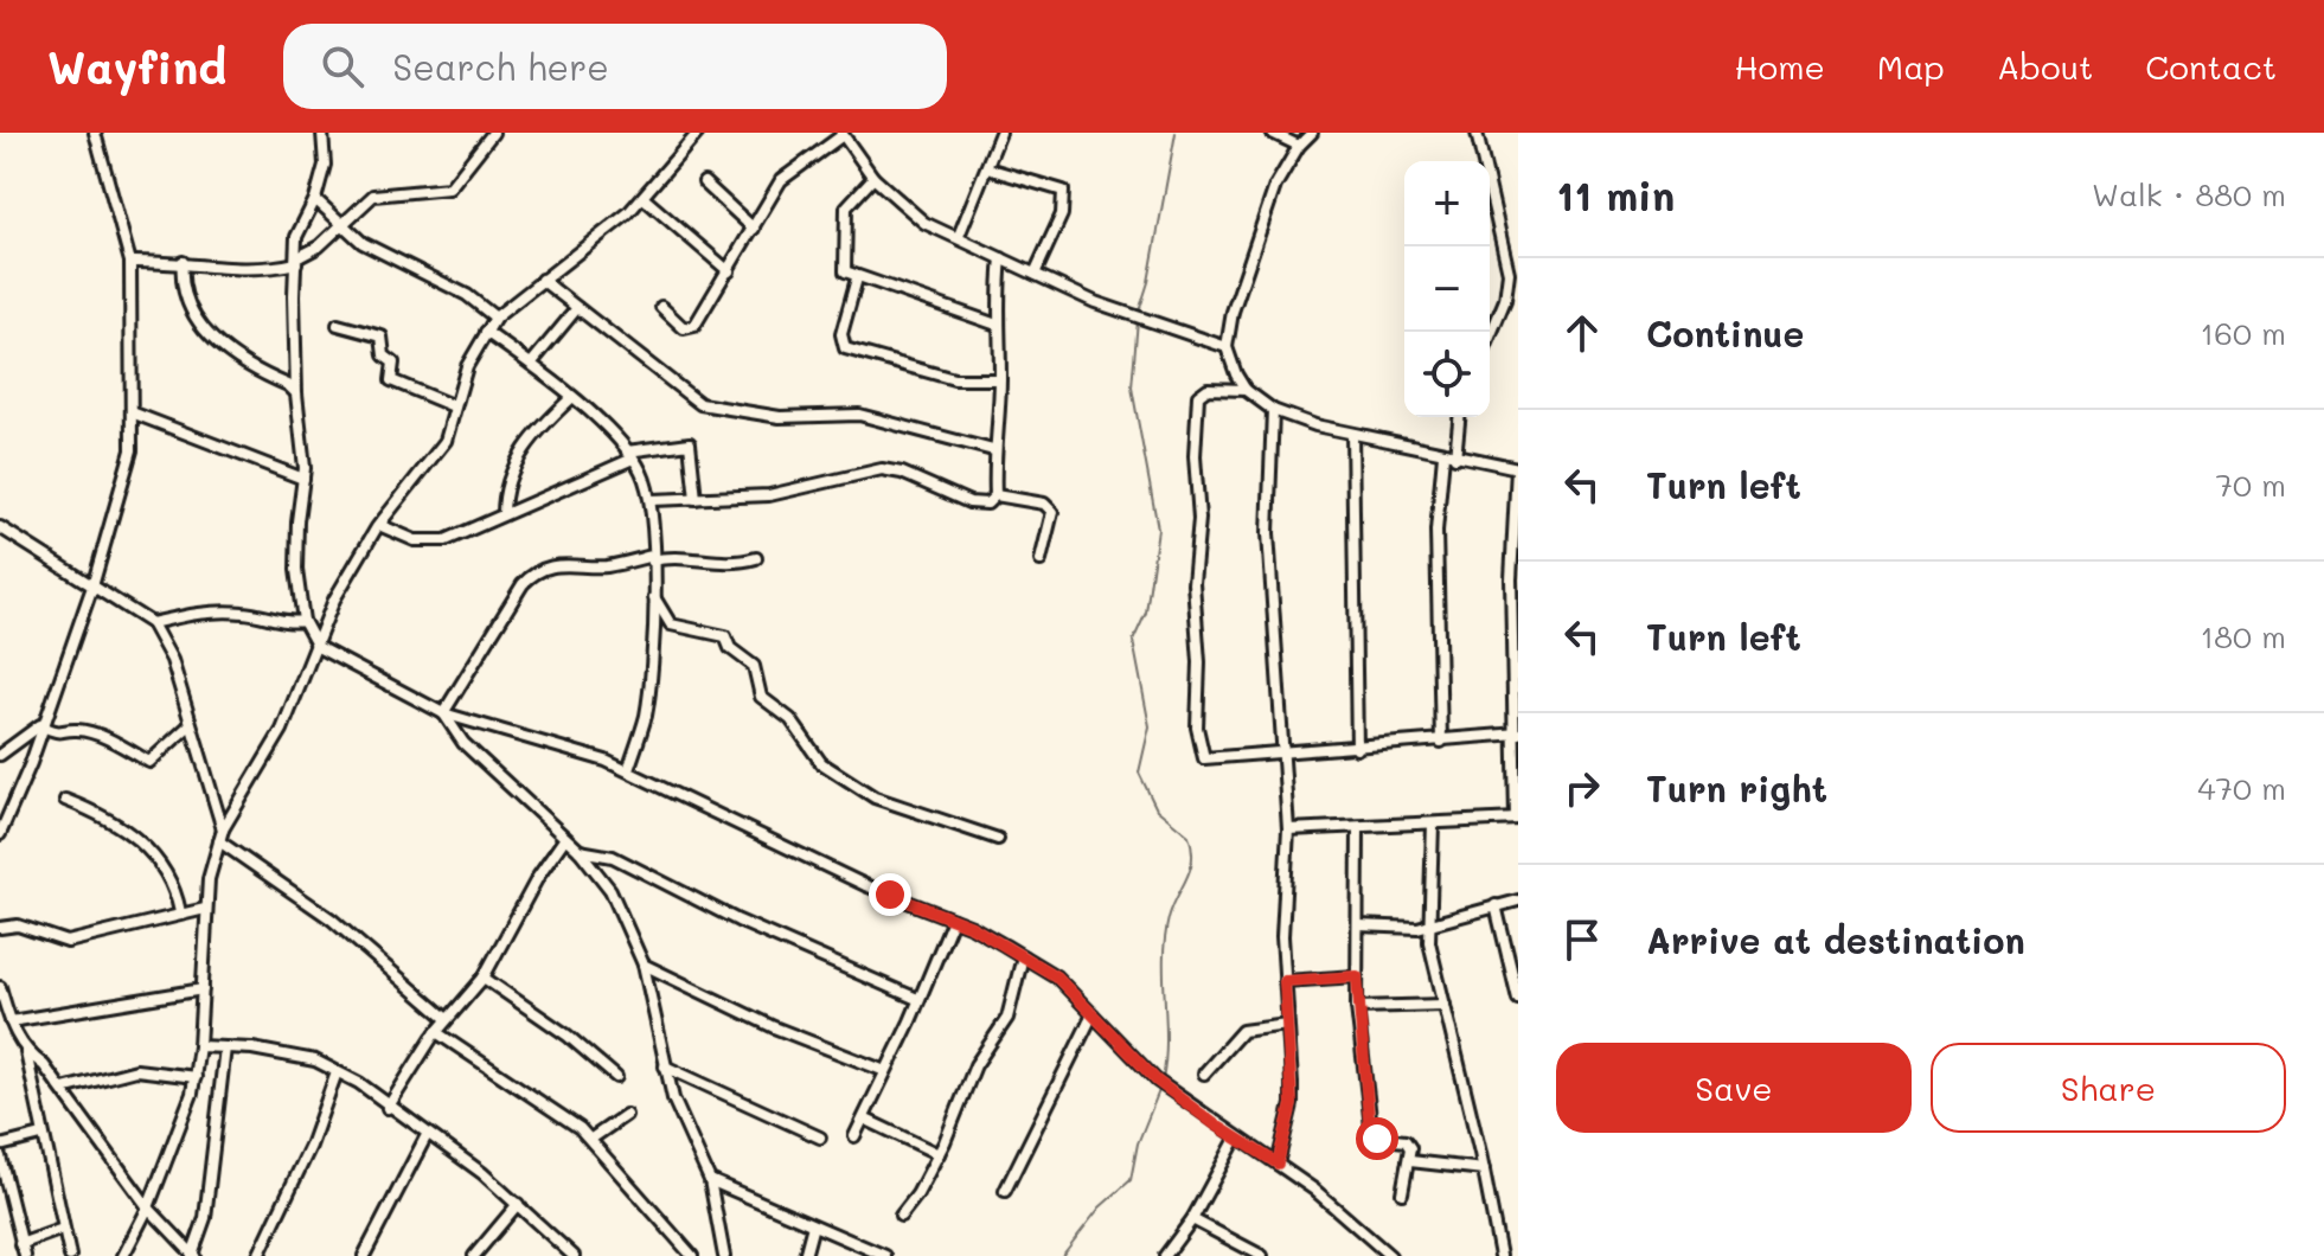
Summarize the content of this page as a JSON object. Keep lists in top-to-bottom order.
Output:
{
  "page": {
    "header": "Wayfind",
    "search": "Search here",
    "nav": [
      "Home",
      "Map",
      "About",
      "Contact"
    ],
    "heading": ["11 min", "Walk · 880 m"],
    "map_buttons": ["+", "−"],
    "list": [
      ["Continue", "160 m"],
      ["Turn left", "70 m"],
      ["Turn left", "180 m"],
      ["Turn right", "470 m"],
      "Arrive at destination"
    ],
    "buttons": ["Save", "Share"]
  }
}
